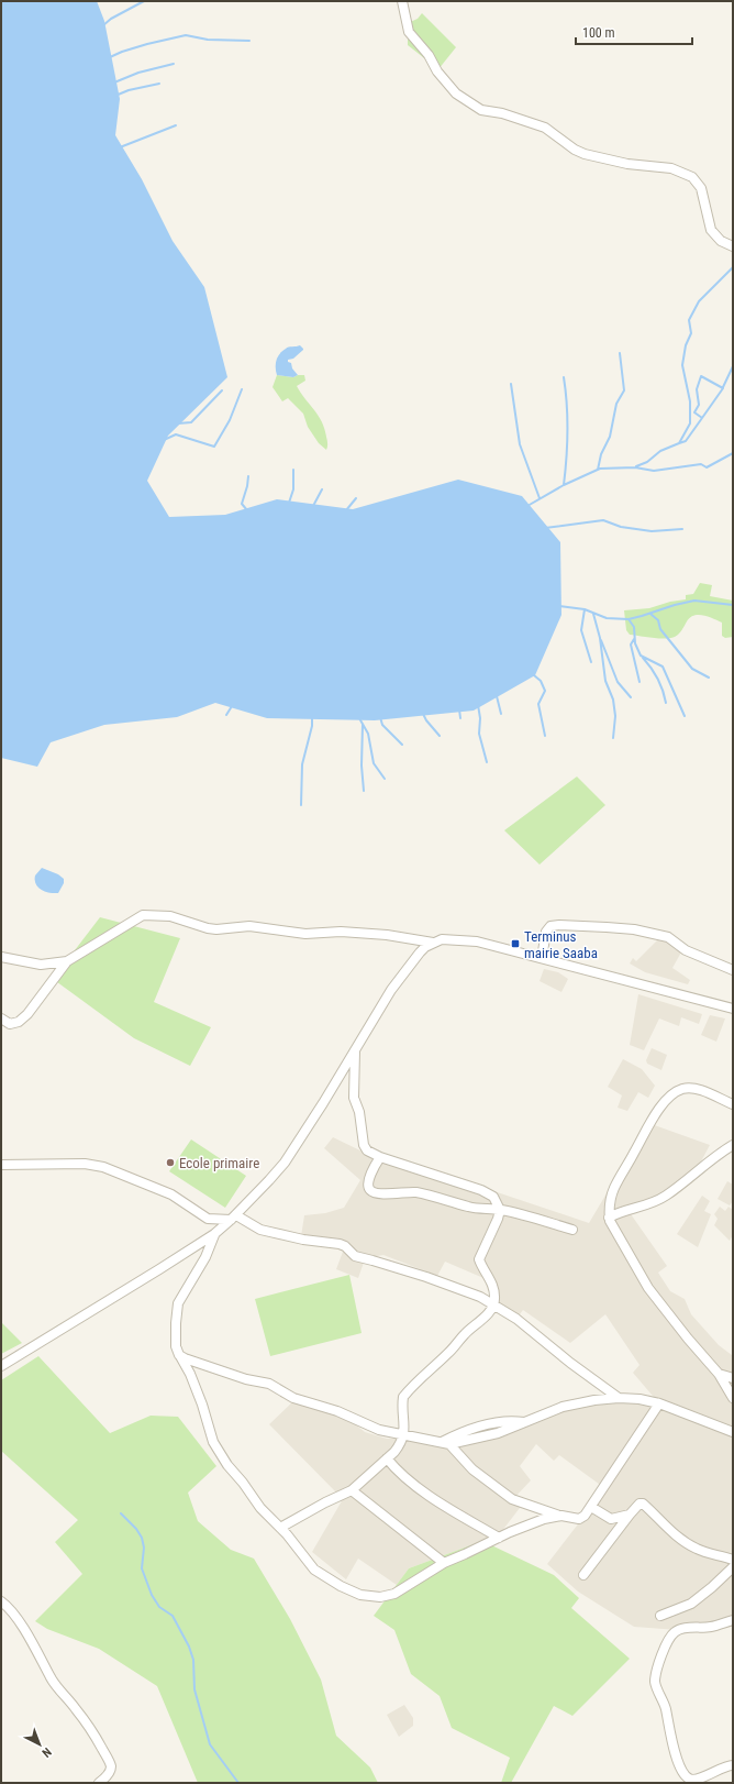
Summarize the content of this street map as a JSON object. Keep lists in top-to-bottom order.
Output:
{
  "places": {
    "transit": ["Terminus mairie Saaba"],
    "other": ["Ecole primaire"]
  },
  "scale_bar": "100 m",
  "north": "bottom right"
}
